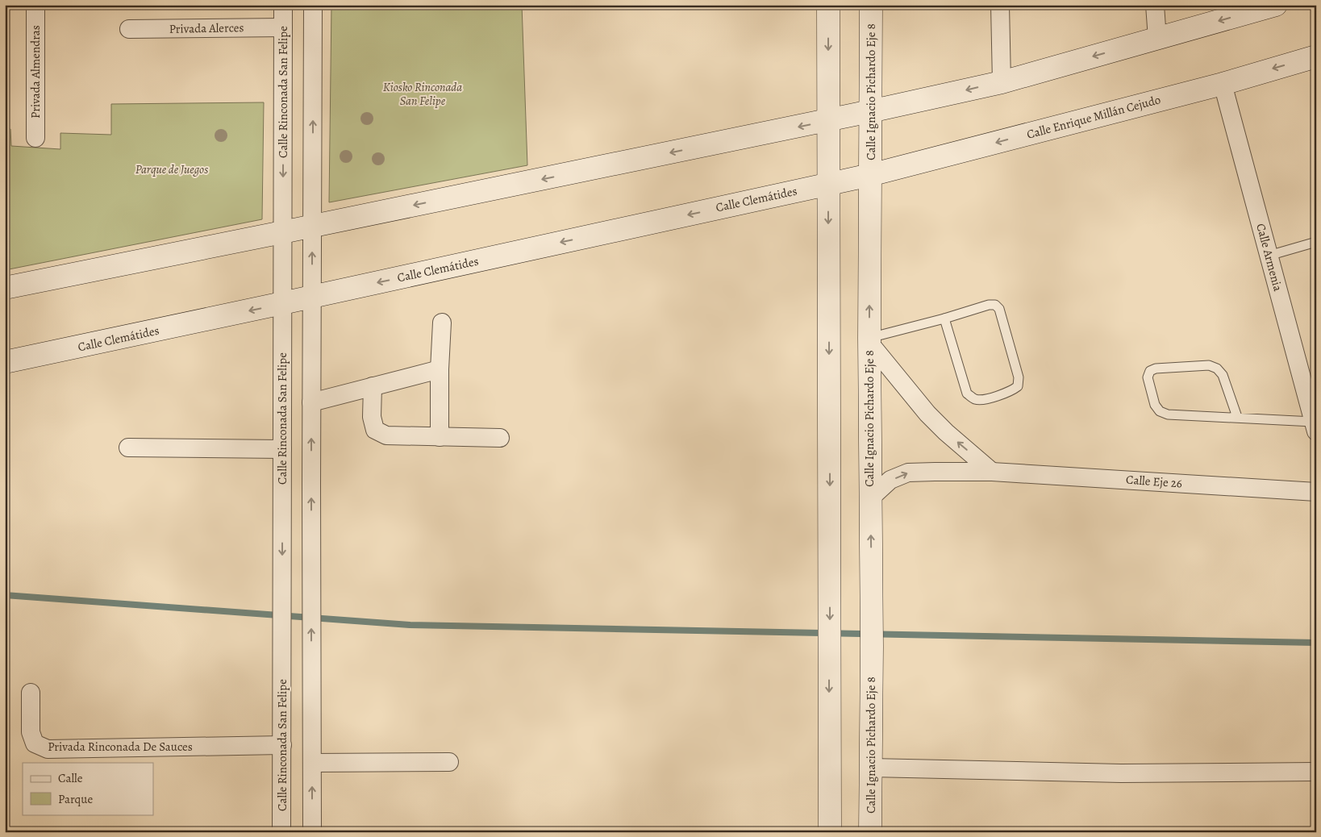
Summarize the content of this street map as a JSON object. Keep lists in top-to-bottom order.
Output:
{
  "streets": {
    "main road": ["Calle Ignacio Pichardo Eje 8", "Calle Enrique Millán Cejudo", "Calle Clemátides"],
    "street": [
      "Privada Alerces",
      "Privada Almendras",
      "Calle Rinconada San Felipe",
      "Calle Armenia",
      "Calle Eje 26",
      "Privada Rinconada De Sauces"
    ]
  },
  "crossings": [
    ["Privada Alerces", "Calle Rinconada San Felipe"],
    ["Calle Rinconada San Felipe", "Calle Clemátides"],
    ["Calle Rinconada San Felipe", "Privada Rinconada De Sauces"],
    ["Calle Ignacio Pichardo Eje 8", "Calle Enrique Millán Cejudo"],
    ["Calle Ignacio Pichardo Eje 8", "Calle Clemátides"],
    ["Calle Ignacio Pichardo Eje 8", "Calle Eje 26"],
    ["Calle Enrique Millán Cejudo", "Calle Clemátides"],
    ["Calle Enrique Millán Cejudo", "Calle Armenia"]
  ],
  "parks": ["Kiosko Rinconada San Felipe", "Parque de Juegos"],
  "legend": ["Calle", "Parque"]
}
